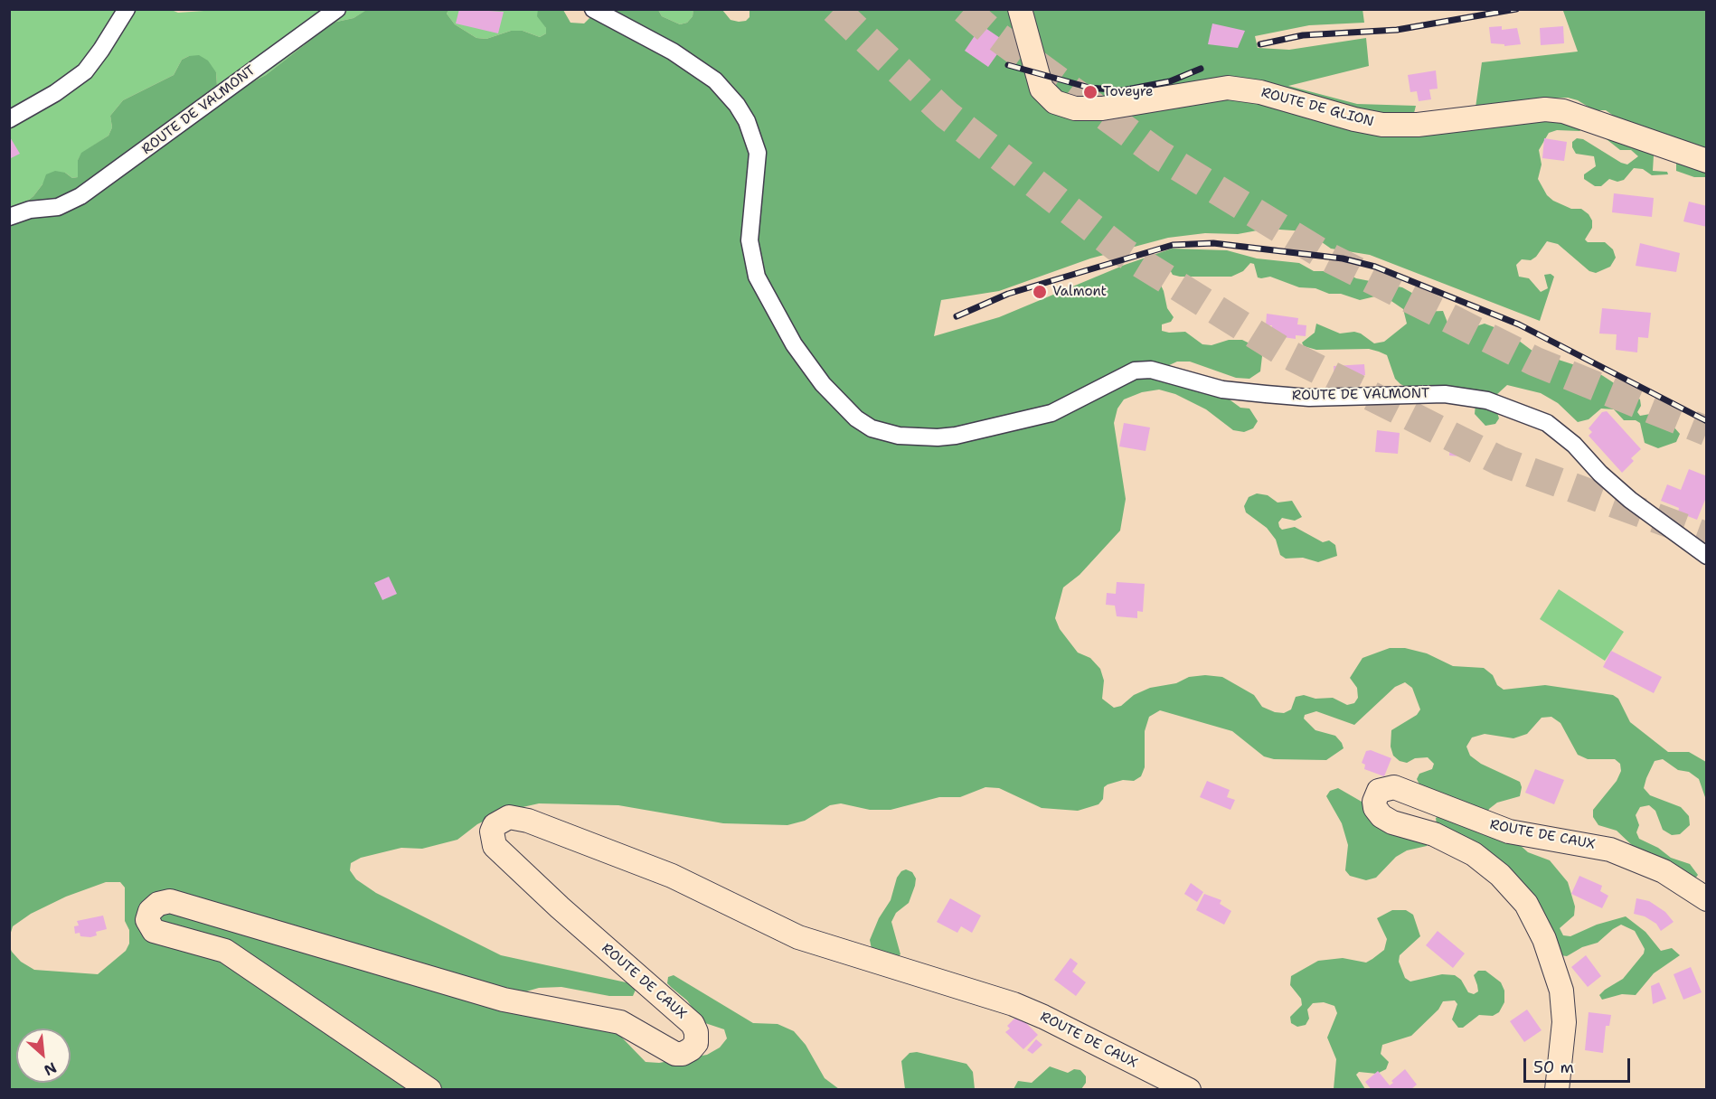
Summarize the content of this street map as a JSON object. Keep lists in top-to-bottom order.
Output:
{
  "streets": {
    "street": ["ROUTE DE GLION", "ROUTE DE VALMONT", "ROUTE DE CAUX"]
  },
  "places": ["Toveyre", "Valmont"],
  "scale_bar": "50 m",
  "north": "bottom right"
}
